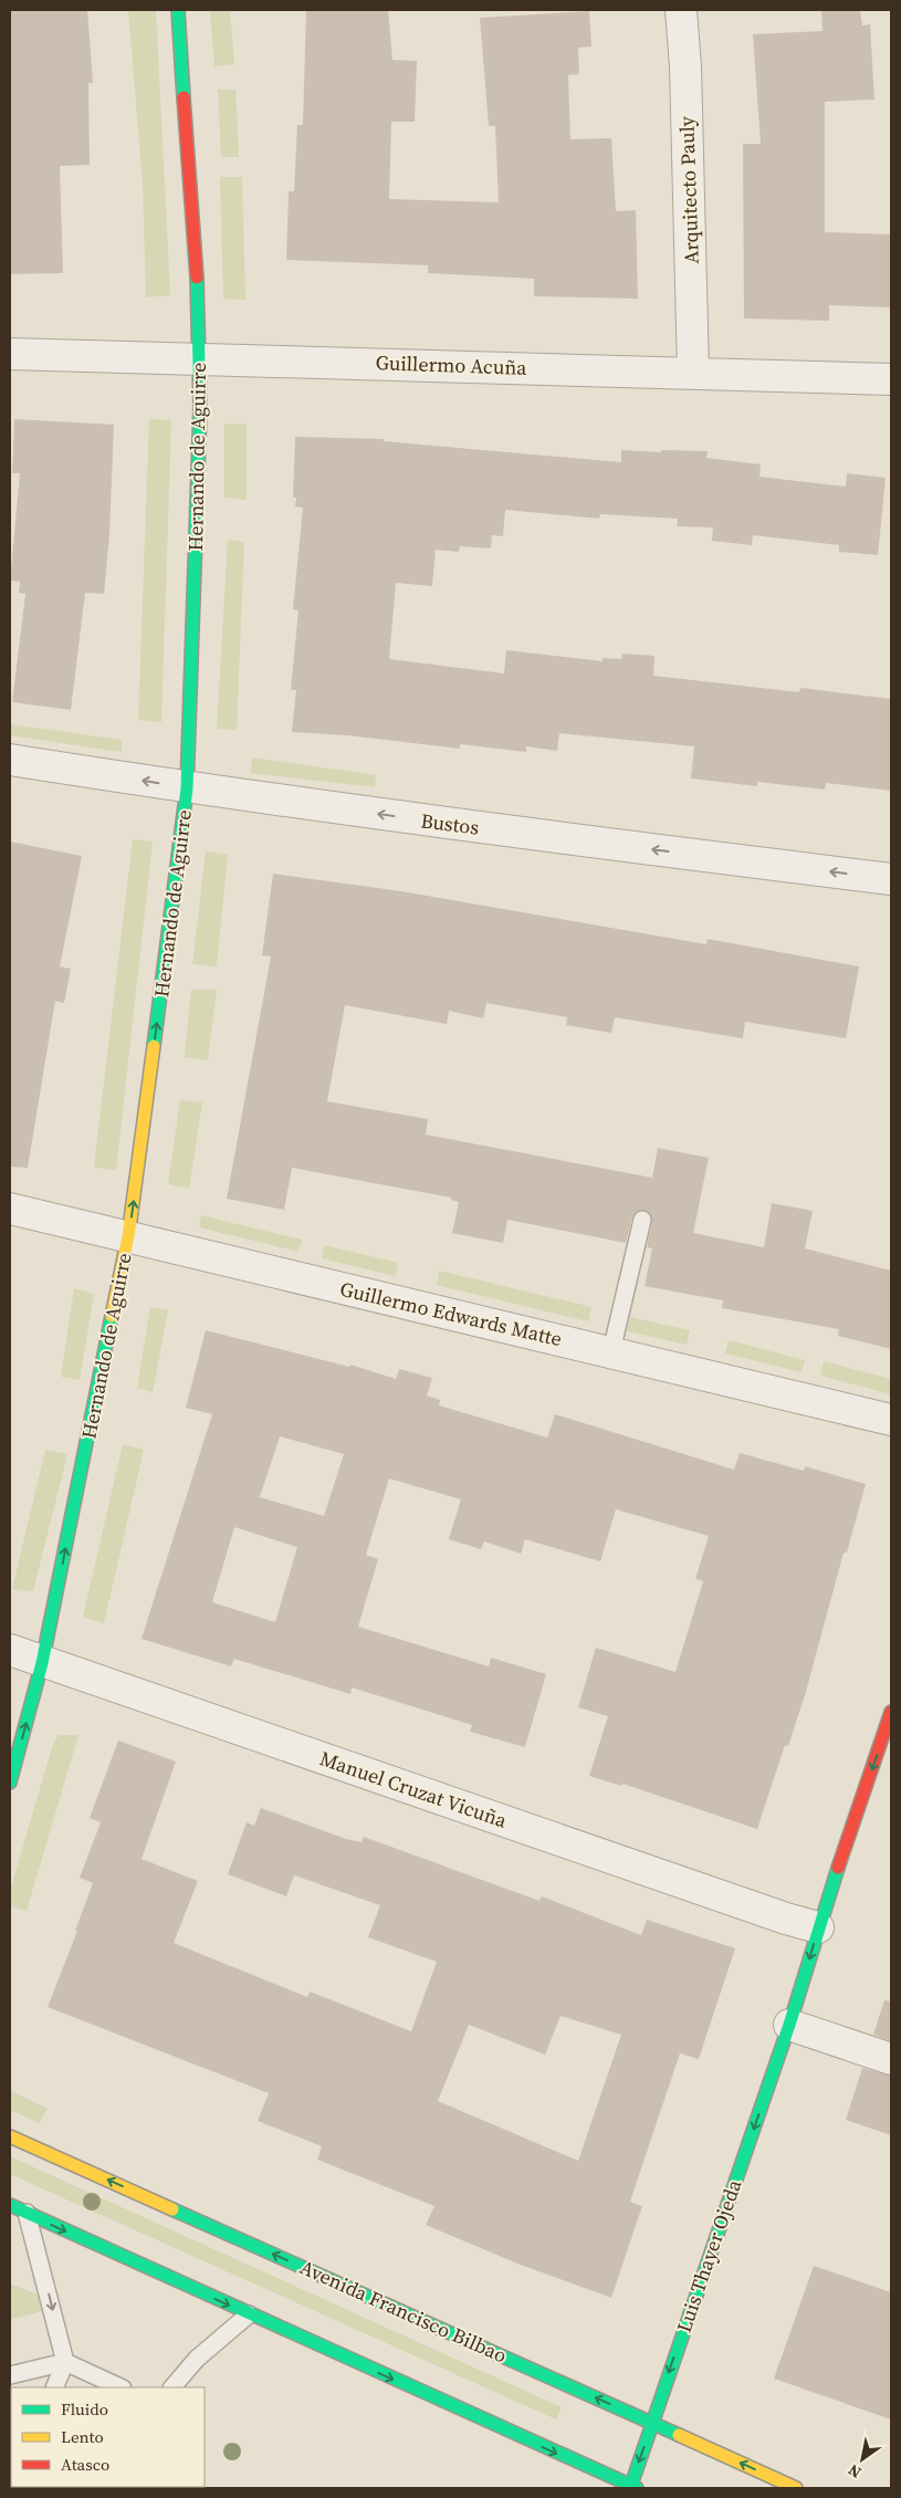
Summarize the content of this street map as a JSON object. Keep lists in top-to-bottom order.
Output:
{
  "streets": {
    "street": [
      "Arquitecto Pauly",
      "Guillermo Acuña",
      "Hernando de Aguirre",
      "Bustos",
      "Guillermo Edwards Matte",
      "Manuel Cruzat Vicuña",
      "Luis Thayer Ojeda",
      "Avenida Francisco Bilbao"
    ]
  },
  "crossings": [
    ["Arquitecto Pauly", "Guillermo Acuña"],
    ["Guillermo Acuña", "Hernando de Aguirre"],
    ["Hernando de Aguirre", "Bustos"],
    ["Hernando de Aguirre", "Guillermo Edwards Matte"],
    ["Hernando de Aguirre", "Manuel Cruzat Vicuña"],
    ["Manuel Cruzat Vicuña", "Luis Thayer Ojeda"],
    ["Luis Thayer Ojeda", "Avenida Francisco Bilbao"]
  ],
  "one_way": ["Hernando de Aguirre", "Bustos", "Luis Thayer Ojeda"],
  "legend": ["Fluido", "Lento", "Atasco"],
  "north": "bottom left"
}
